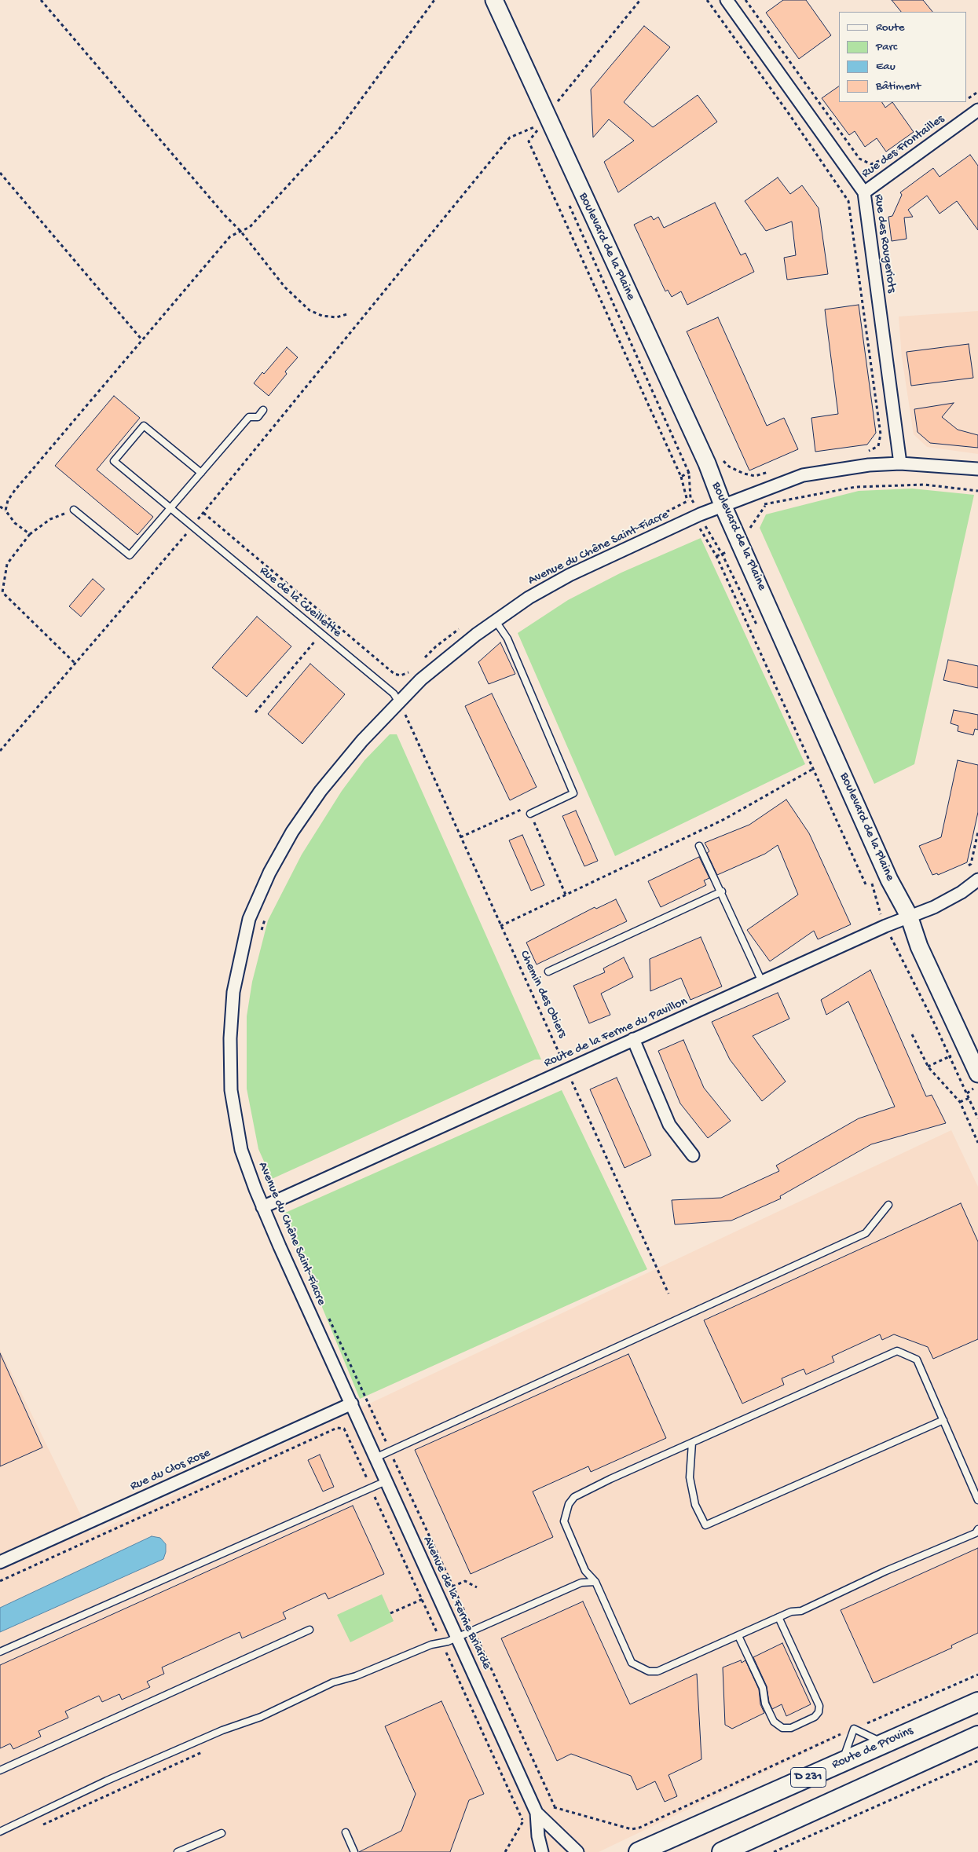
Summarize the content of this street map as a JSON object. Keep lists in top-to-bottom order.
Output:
{
  "streets": {
    "main road": ["Boulevard de la Plaine", "Route de Provins", "D 231"],
    "street": [
      "Rue des Frontailles",
      "Rue des Rougeriots",
      "Avenue du Chêne Saint-Fiacre",
      "Route de la Ferme du Pavillon",
      "Rue du Clos Rose",
      "Avenue de la Ferme Briarde"
    ],
    "lane": ["Rue de la Cueillette"],
    "path": ["Chemin des Obiers"]
  },
  "crossings": [
    ["Rue des Frontailles", "Rue des Rougeriots"],
    ["Rue des Rougeriots", "Avenue du Chêne Saint-Fiacre"],
    ["Boulevard de la Plaine", "Avenue du Chêne Saint-Fiacre"],
    ["Boulevard de la Plaine", "Route de la Ferme du Pavillon"],
    ["Avenue du Chêne Saint-Fiacre", "Rue de la Cueillette"],
    ["Avenue du Chêne Saint-Fiacre", "Chemin des Obiers"],
    ["Avenue du Chêne Saint-Fiacre", "Route de la Ferme du Pavillon"],
    ["Avenue du Chêne Saint-Fiacre", "Rue du Clos Rose"],
    ["Avenue du Chêne Saint-Fiacre", "Avenue de la Ferme Briarde"],
    ["Rue de la Cueillette", "Chemin des Obiers"],
    ["Chemin des Obiers", "Route de la Ferme du Pavillon"],
    ["Rue du Clos Rose", "Avenue de la Ferme Briarde"]
  ],
  "legend": [
    "Route",
    "Parc",
    "Eau",
    "Bâtiment"
  ]
}
